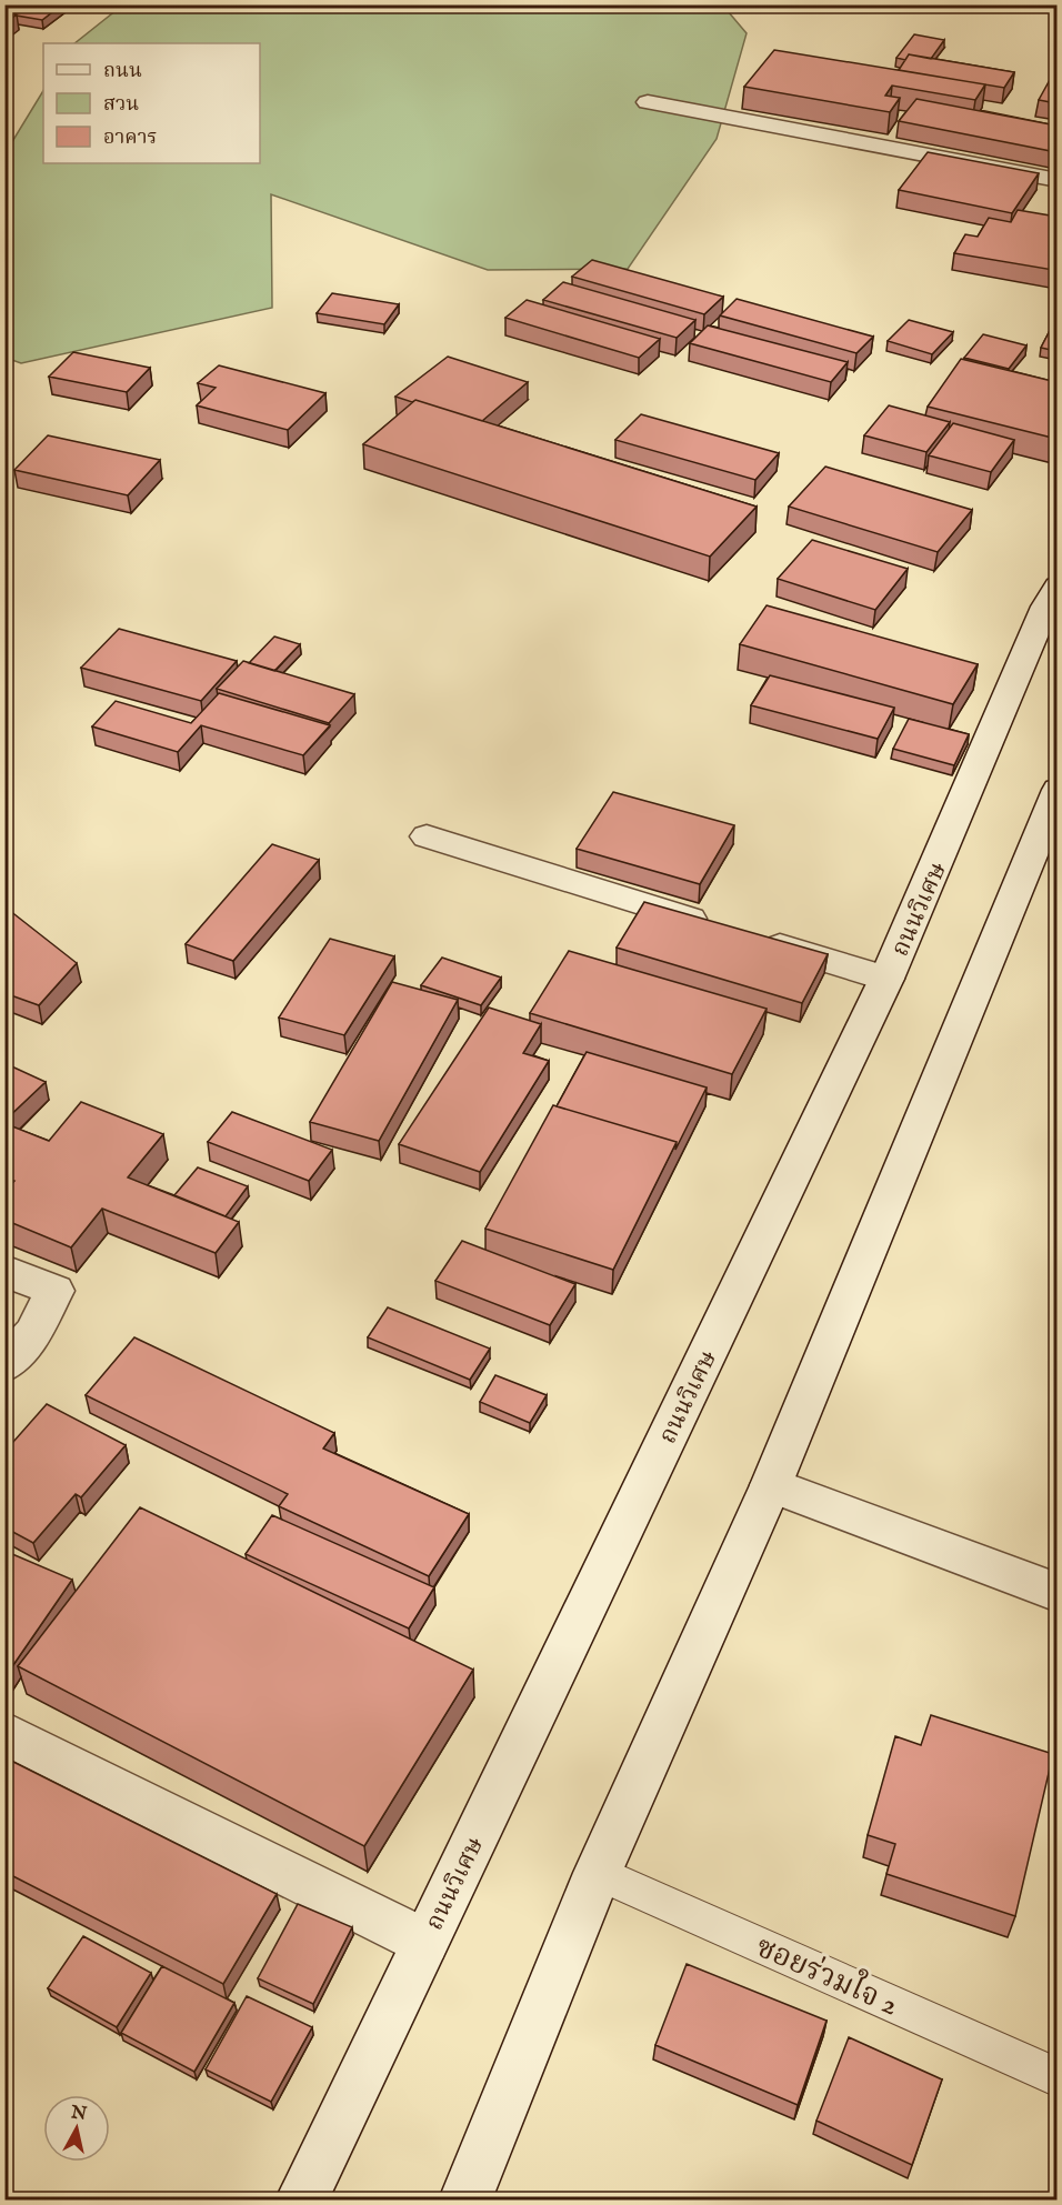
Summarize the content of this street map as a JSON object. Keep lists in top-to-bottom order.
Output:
{
  "streets": {
    "main road": ["ถนนวิเศษ"],
    "lane": ["ซอยร่วมใจ 2"]
  },
  "legend": ["ถนน", "สวน", "อาคาร"],
  "north": "top"
}
